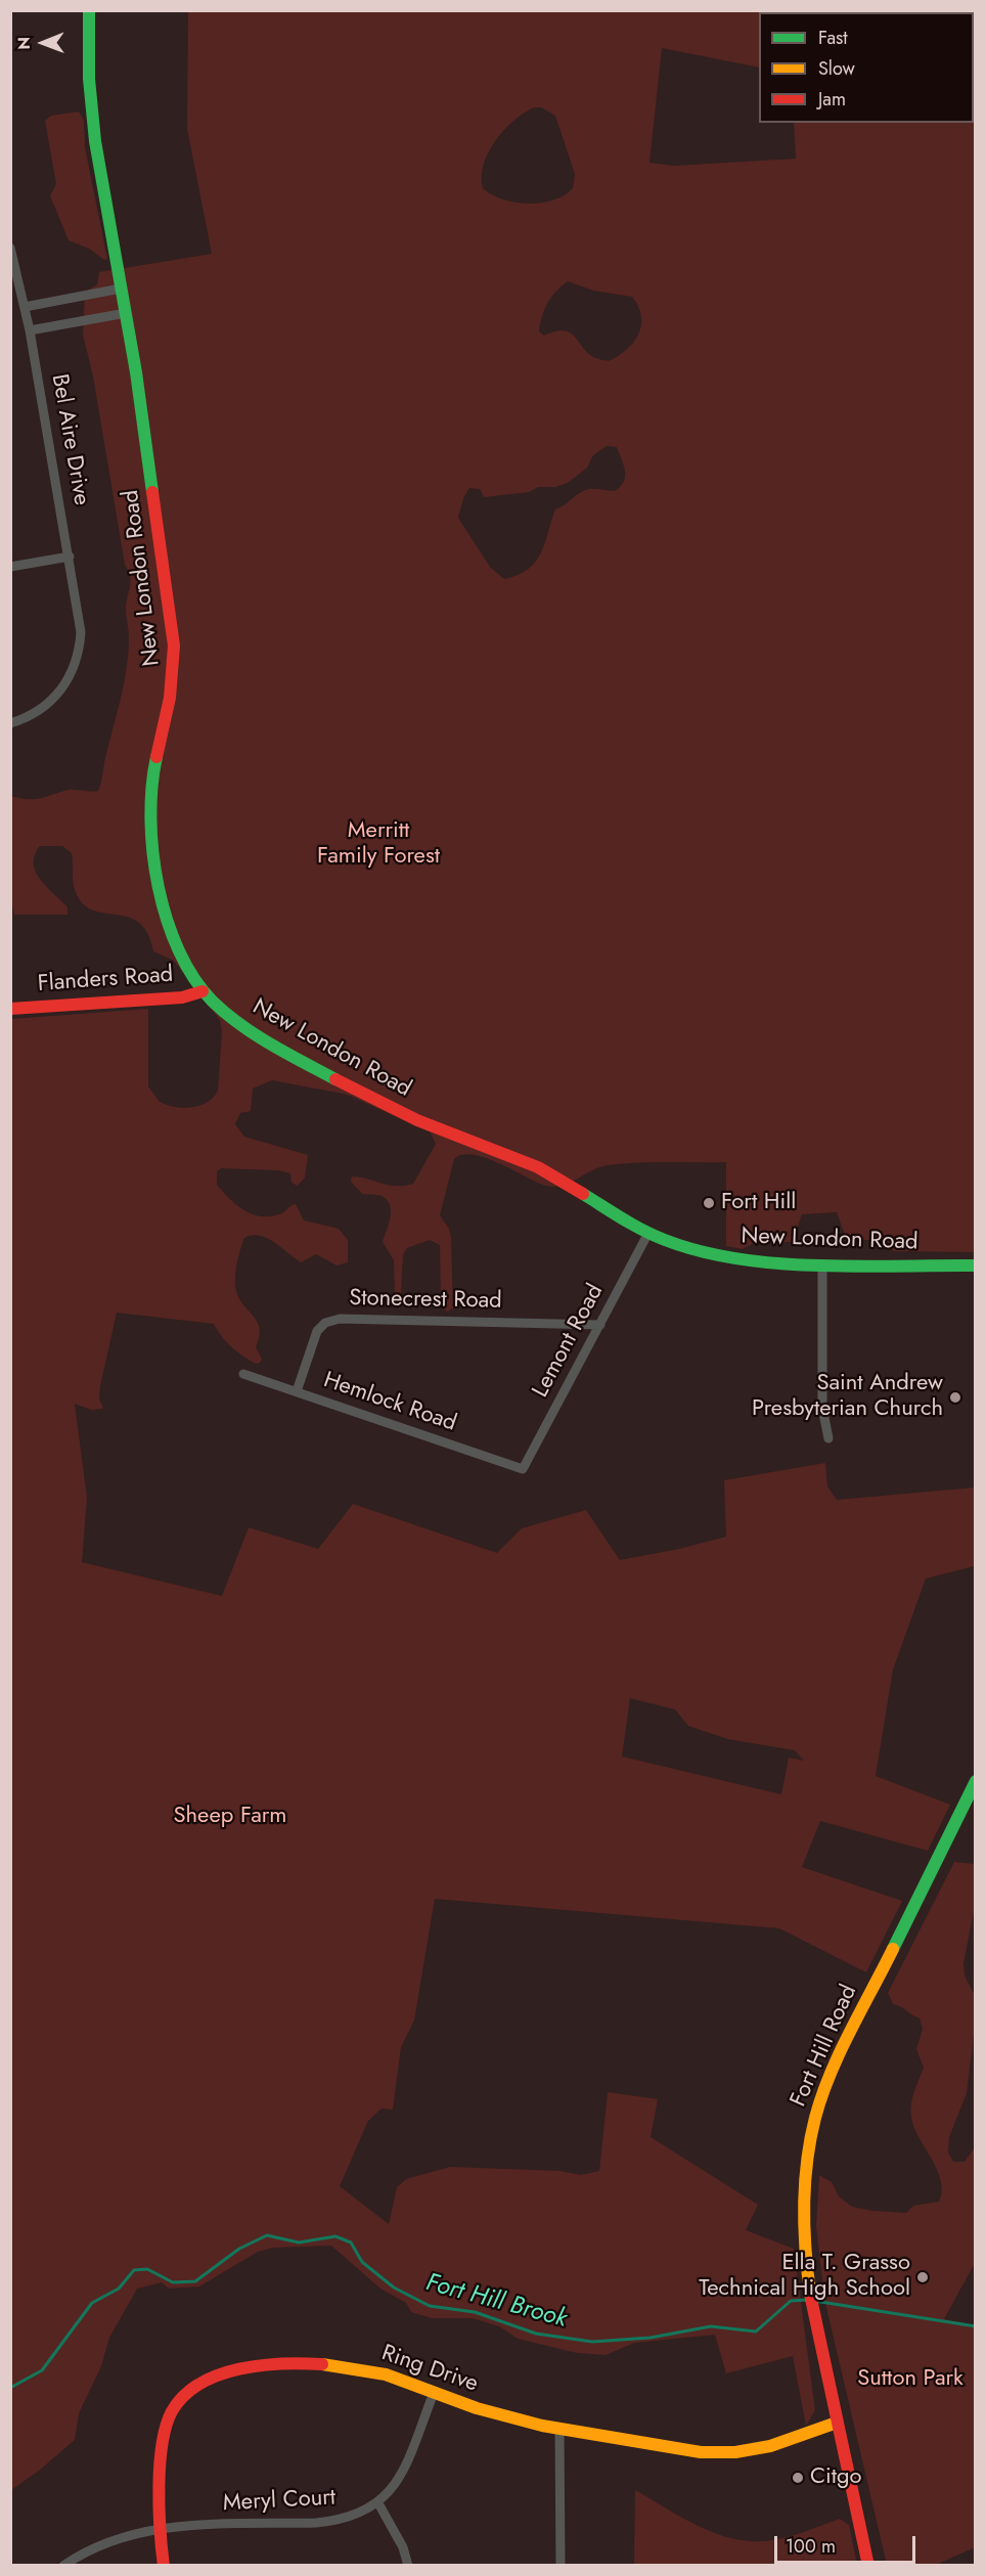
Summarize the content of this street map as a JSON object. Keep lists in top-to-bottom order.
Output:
{
  "streets": {
    "main road": [
      "New London Road",
      "Flanders Road",
      "Fort Hill Road",
      "Ring Drive"
    ],
    "street": [
      "Bel Aire Drive",
      "Stonecrest Road",
      "Lemont Road",
      "Hemlock Road",
      "Meryl Court"
    ]
  },
  "crossings": [
    ["New London Road", "Flanders Road"],
    ["New London Road", "Lemont Road"],
    ["Stonecrest Road", "Lemont Road"],
    ["Stonecrest Road", "Hemlock Road"],
    ["Lemont Road", "Hemlock Road"],
    ["Fort Hill Road", "Ring Drive"],
    ["Ring Drive", "Meryl Court"]
  ],
  "water": ["Fort Hill Brook"],
  "parks": ["Merritt Family Forest", "Sheep Farm", "Sutton Park"],
  "places": [
    "Fort Hill",
    "Saint Andrew Presbyterian Church",
    "Ella T. Grasso Technical High School",
    "Citgo"
  ],
  "legend": ["Fast", "Slow", "Jam"],
  "scale_bar": "100 m",
  "north": "left"
}
